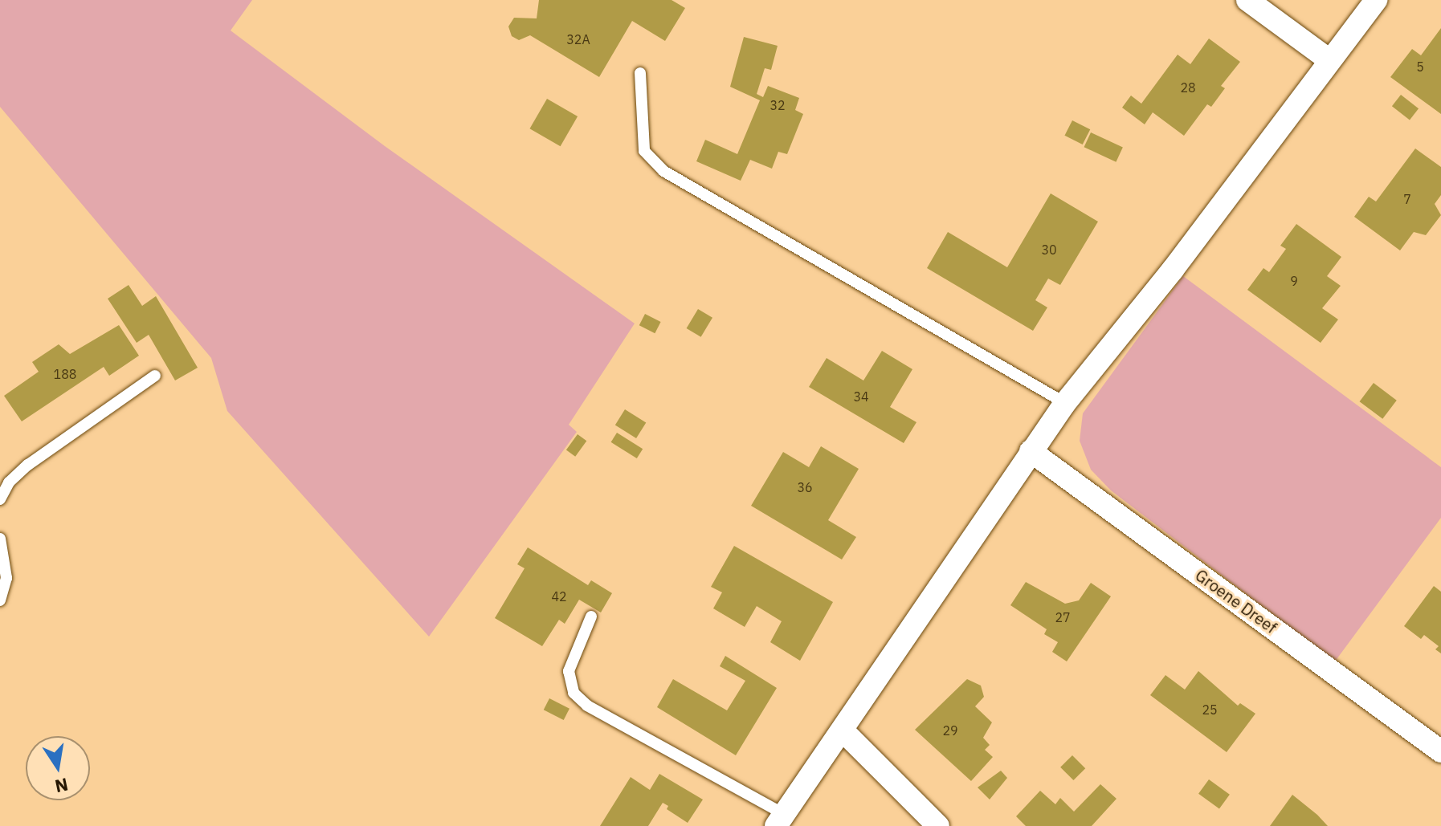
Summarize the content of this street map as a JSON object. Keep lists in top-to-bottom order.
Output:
{
  "streets": {
    "street": ["Groene Dreef"]
  },
  "house_numbers": [
    "32A",
    "5",
    "28",
    "32",
    "7",
    "30",
    "9",
    "188",
    "34",
    "36",
    "42",
    "27",
    "25",
    "29"
  ],
  "north": "bottom"
}
